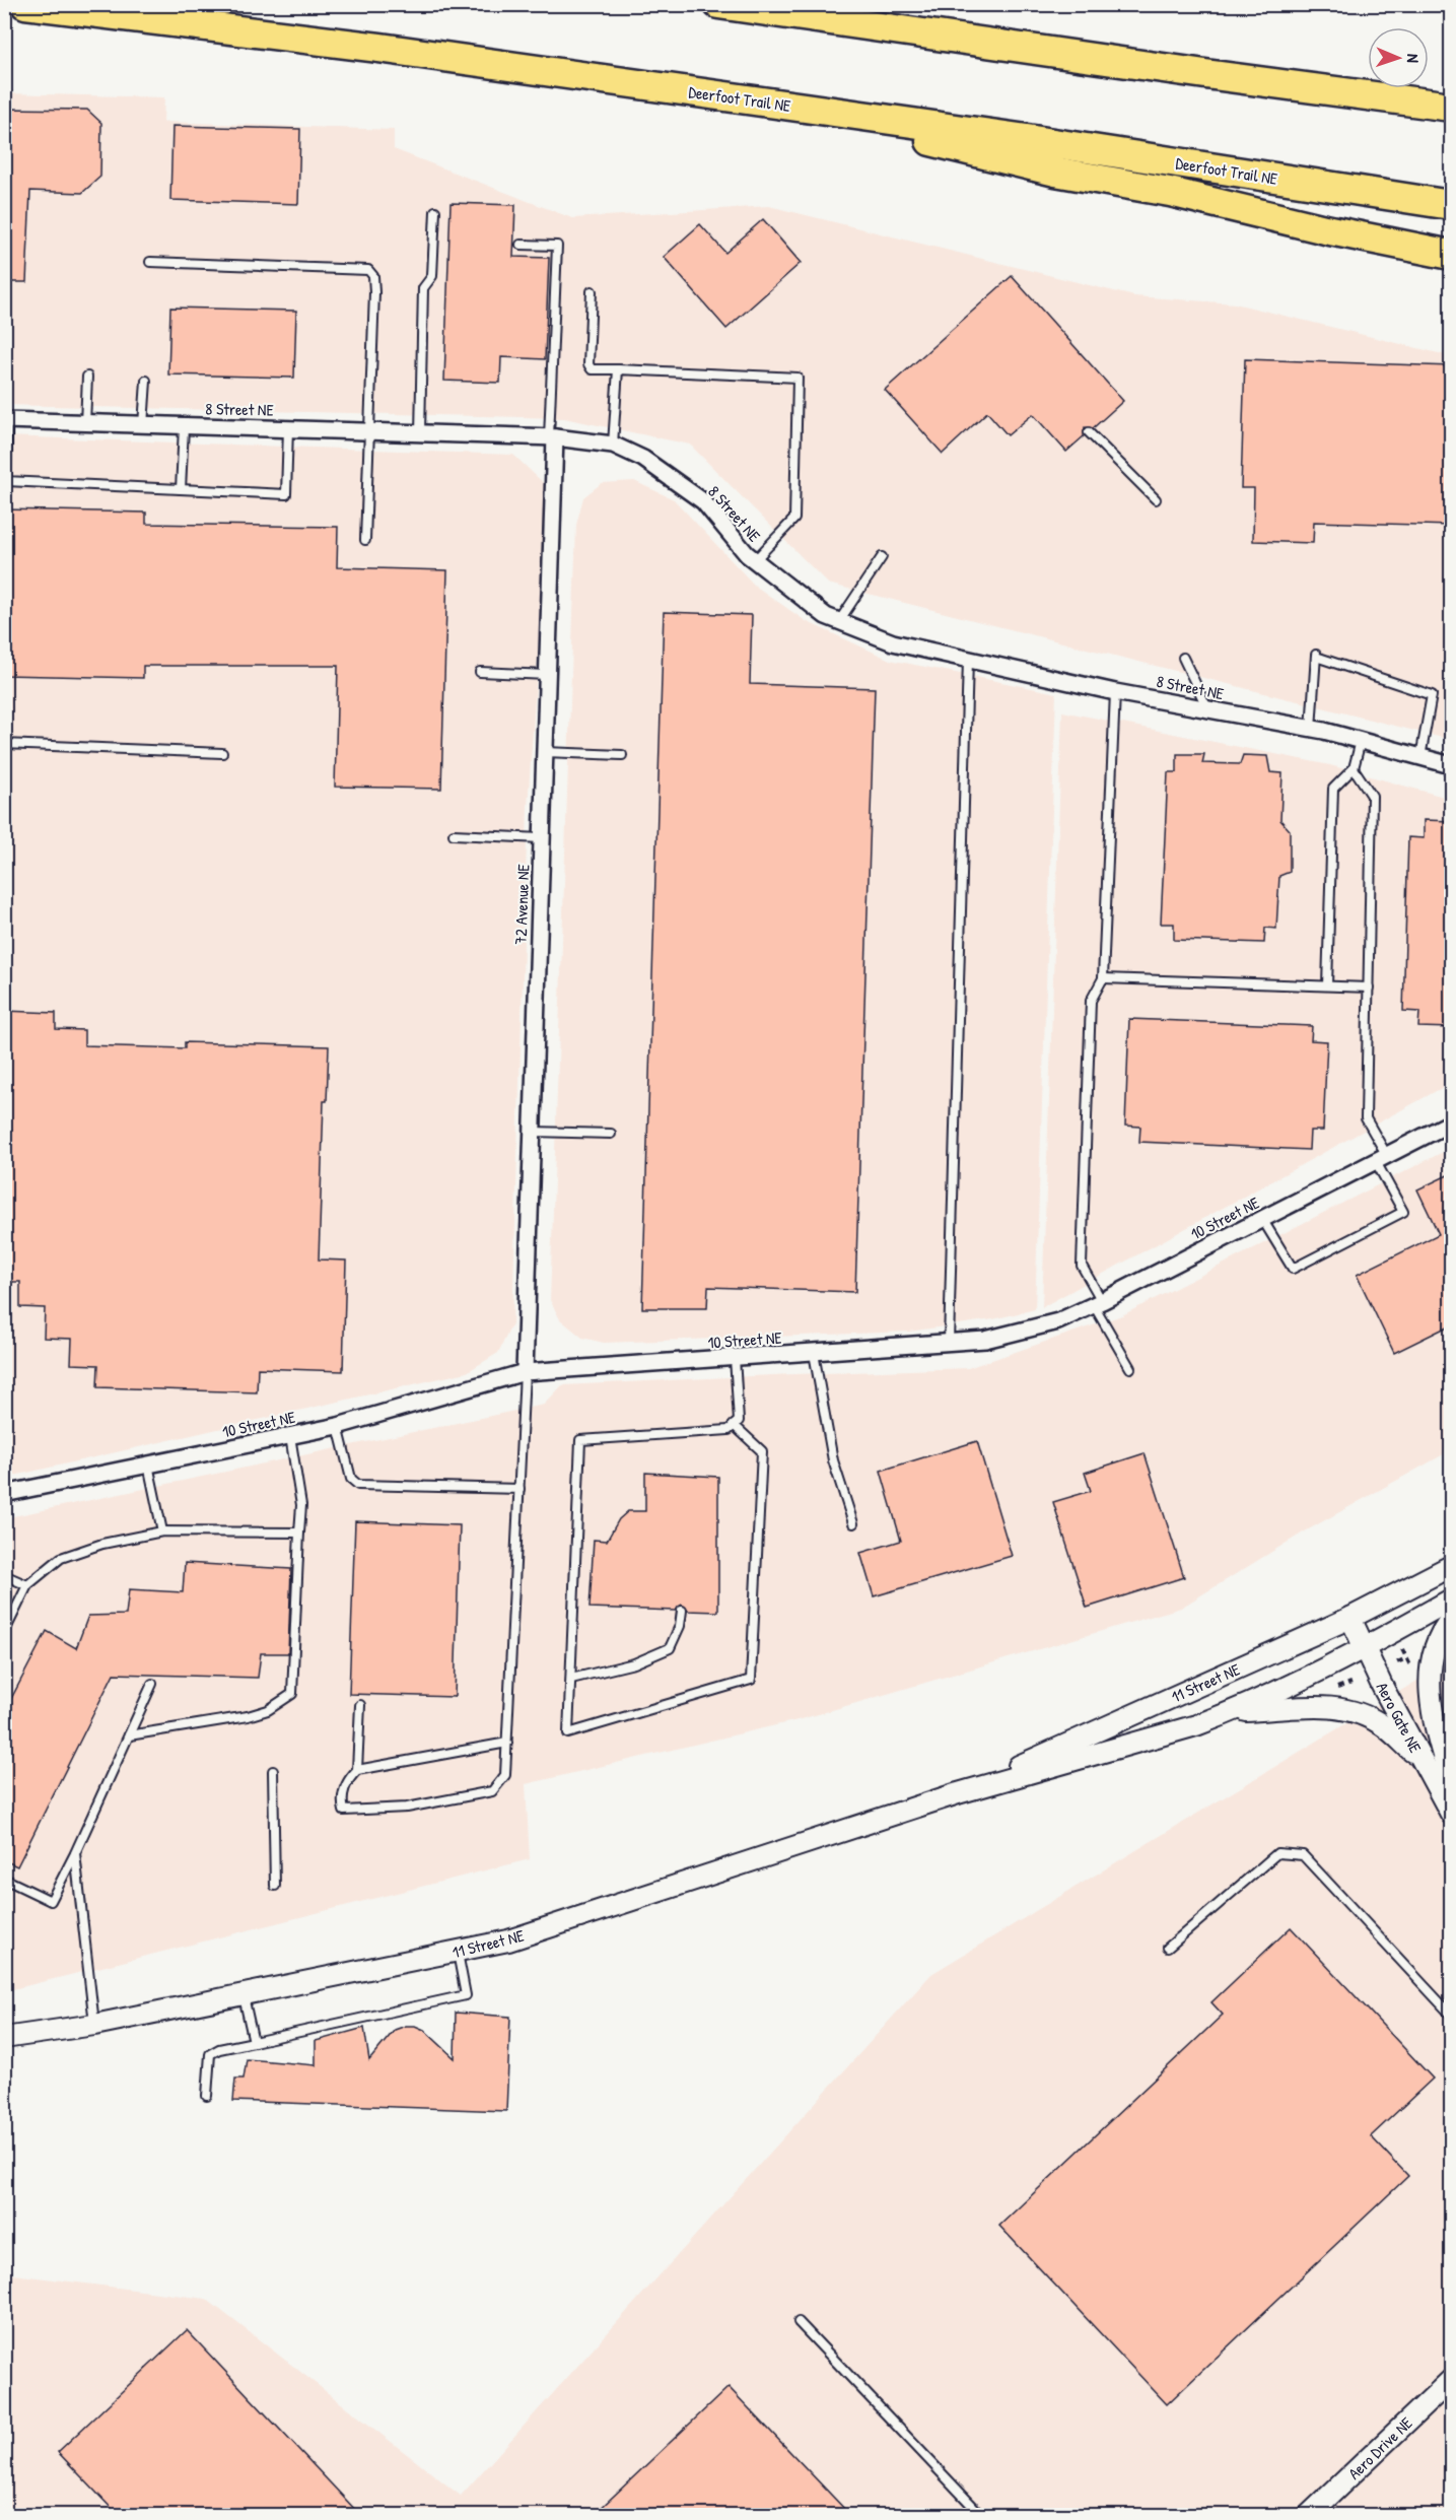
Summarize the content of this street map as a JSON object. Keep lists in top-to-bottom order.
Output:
{
  "streets": {
    "highway": ["Deerfoot Trail NE"],
    "street": [
      "8 Street NE",
      "72 Avenue NE",
      "10 Street NE",
      "11 Street NE",
      "Aero Gate NE",
      "Aero Drive NE"
    ]
  },
  "crossings": [
    ["8 Street NE", "72 Avenue NE"],
    ["72 Avenue NE", "10 Street NE"],
    ["11 Street NE", "Aero Gate NE"]
  ],
  "north": "right"
}
